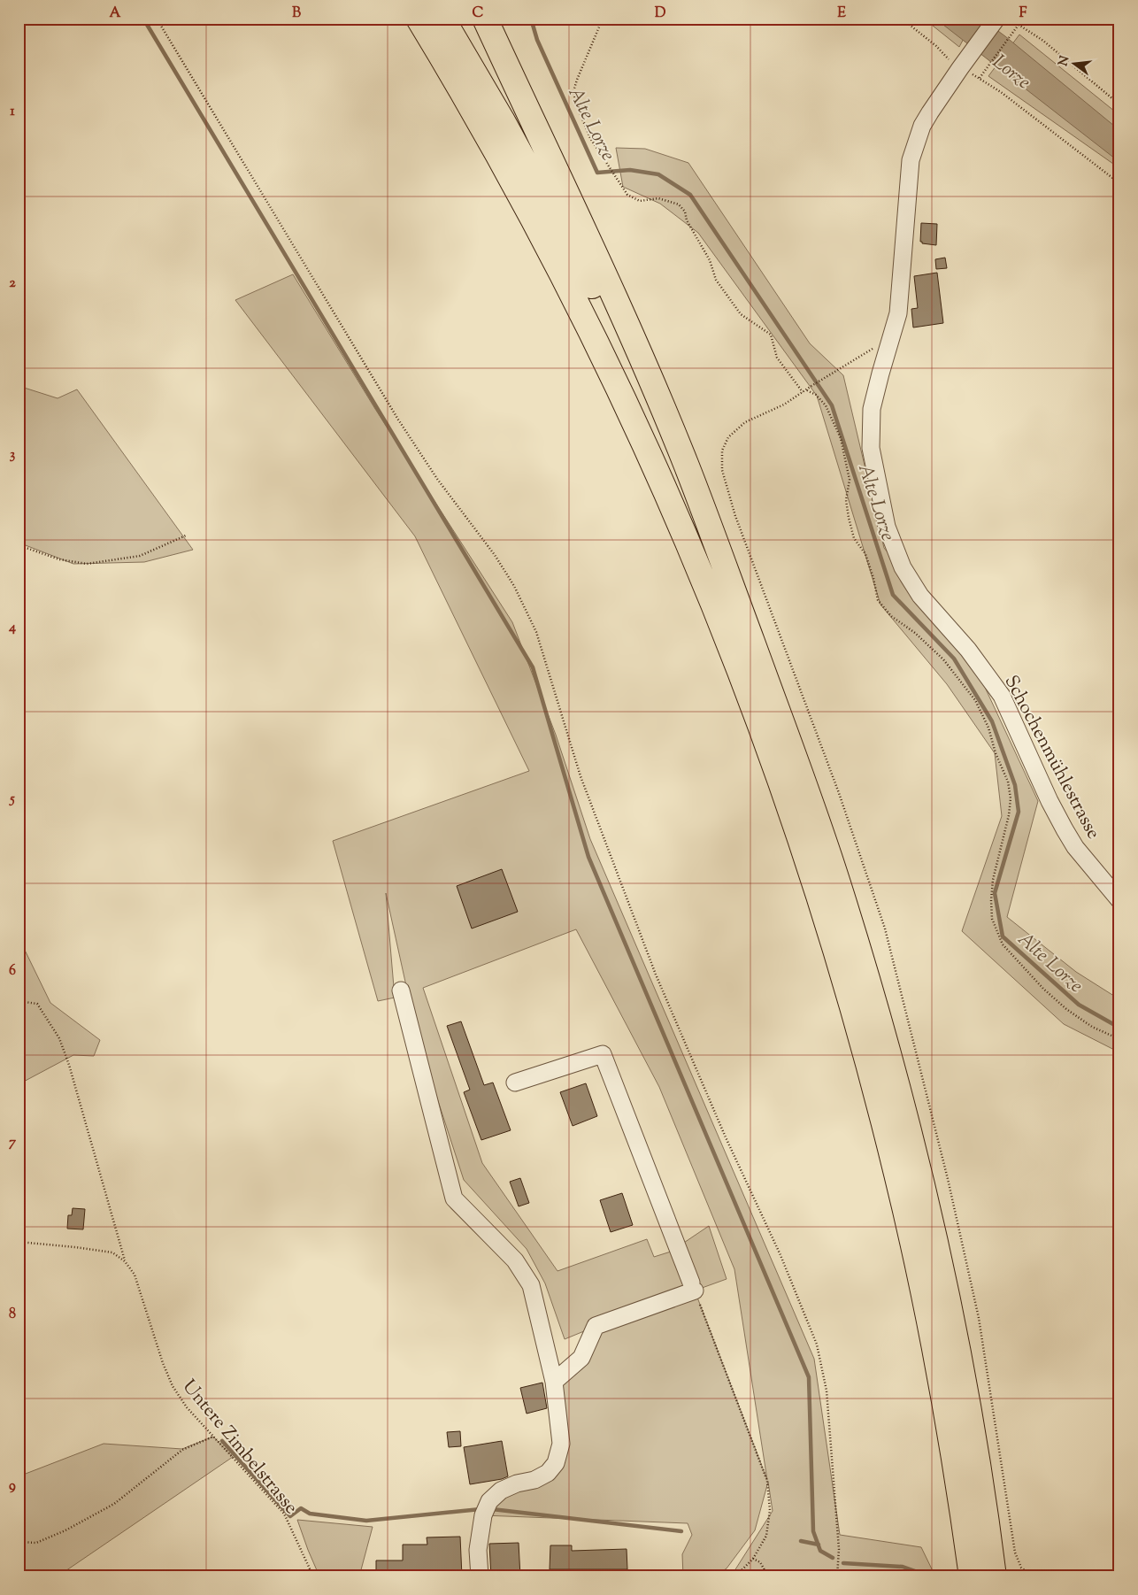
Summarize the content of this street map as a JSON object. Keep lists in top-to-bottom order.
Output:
{
  "streets": {
    "street": ["Schochenmühlestrasse"],
    "path": ["Untere Zimbelstrasse"]
  },
  "water": ["Lorze", "Alte Lorze"],
  "north": "left",
  "grid": {
    "columns": [
      "A",
      "B",
      "C",
      "D",
      "E",
      "F"
    ],
    "rows": [
      "1",
      "2",
      "3",
      "4",
      "5",
      "6",
      "7",
      "8",
      "9"
    ]
  }
}
